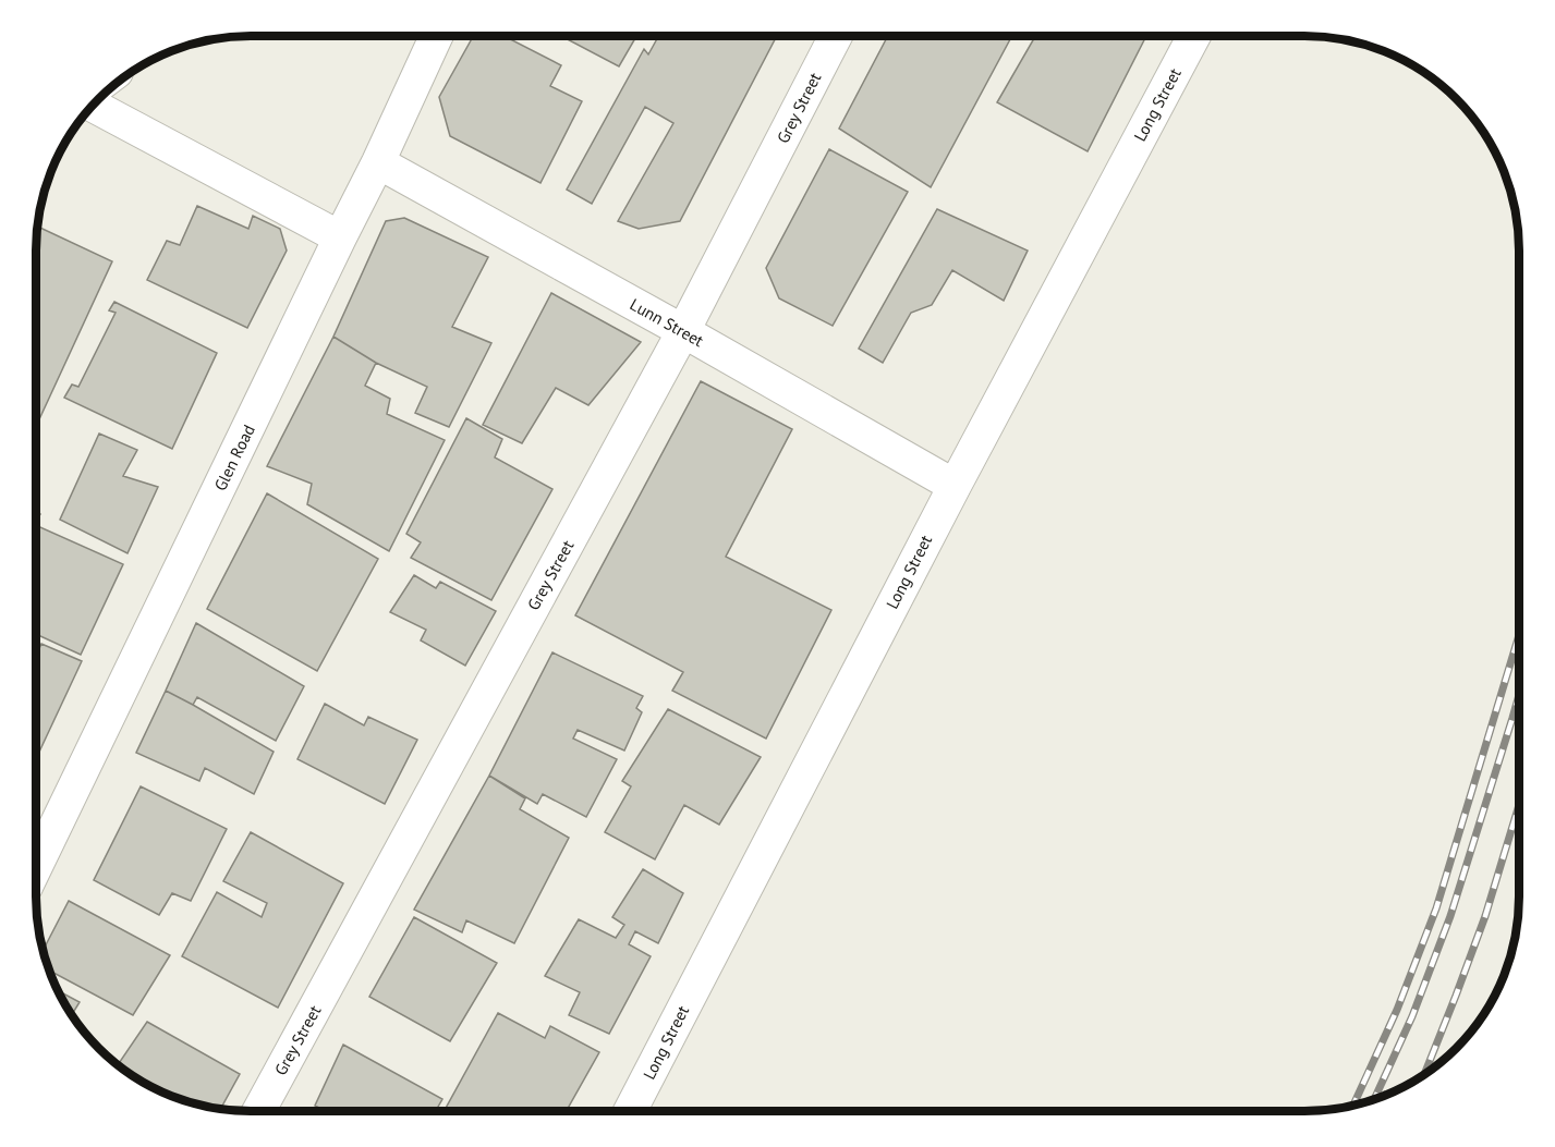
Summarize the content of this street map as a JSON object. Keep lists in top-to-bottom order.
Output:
{
  "streets": {
    "street": [
      "Long Street",
      "Grey Street",
      "Lunn Street",
      "Glen Road"
    ]
  },
  "crossings": [
    ["Long Street", "Lunn Street"],
    ["Grey Street", "Lunn Street"],
    ["Lunn Street", "Glen Road"]
  ]
}
